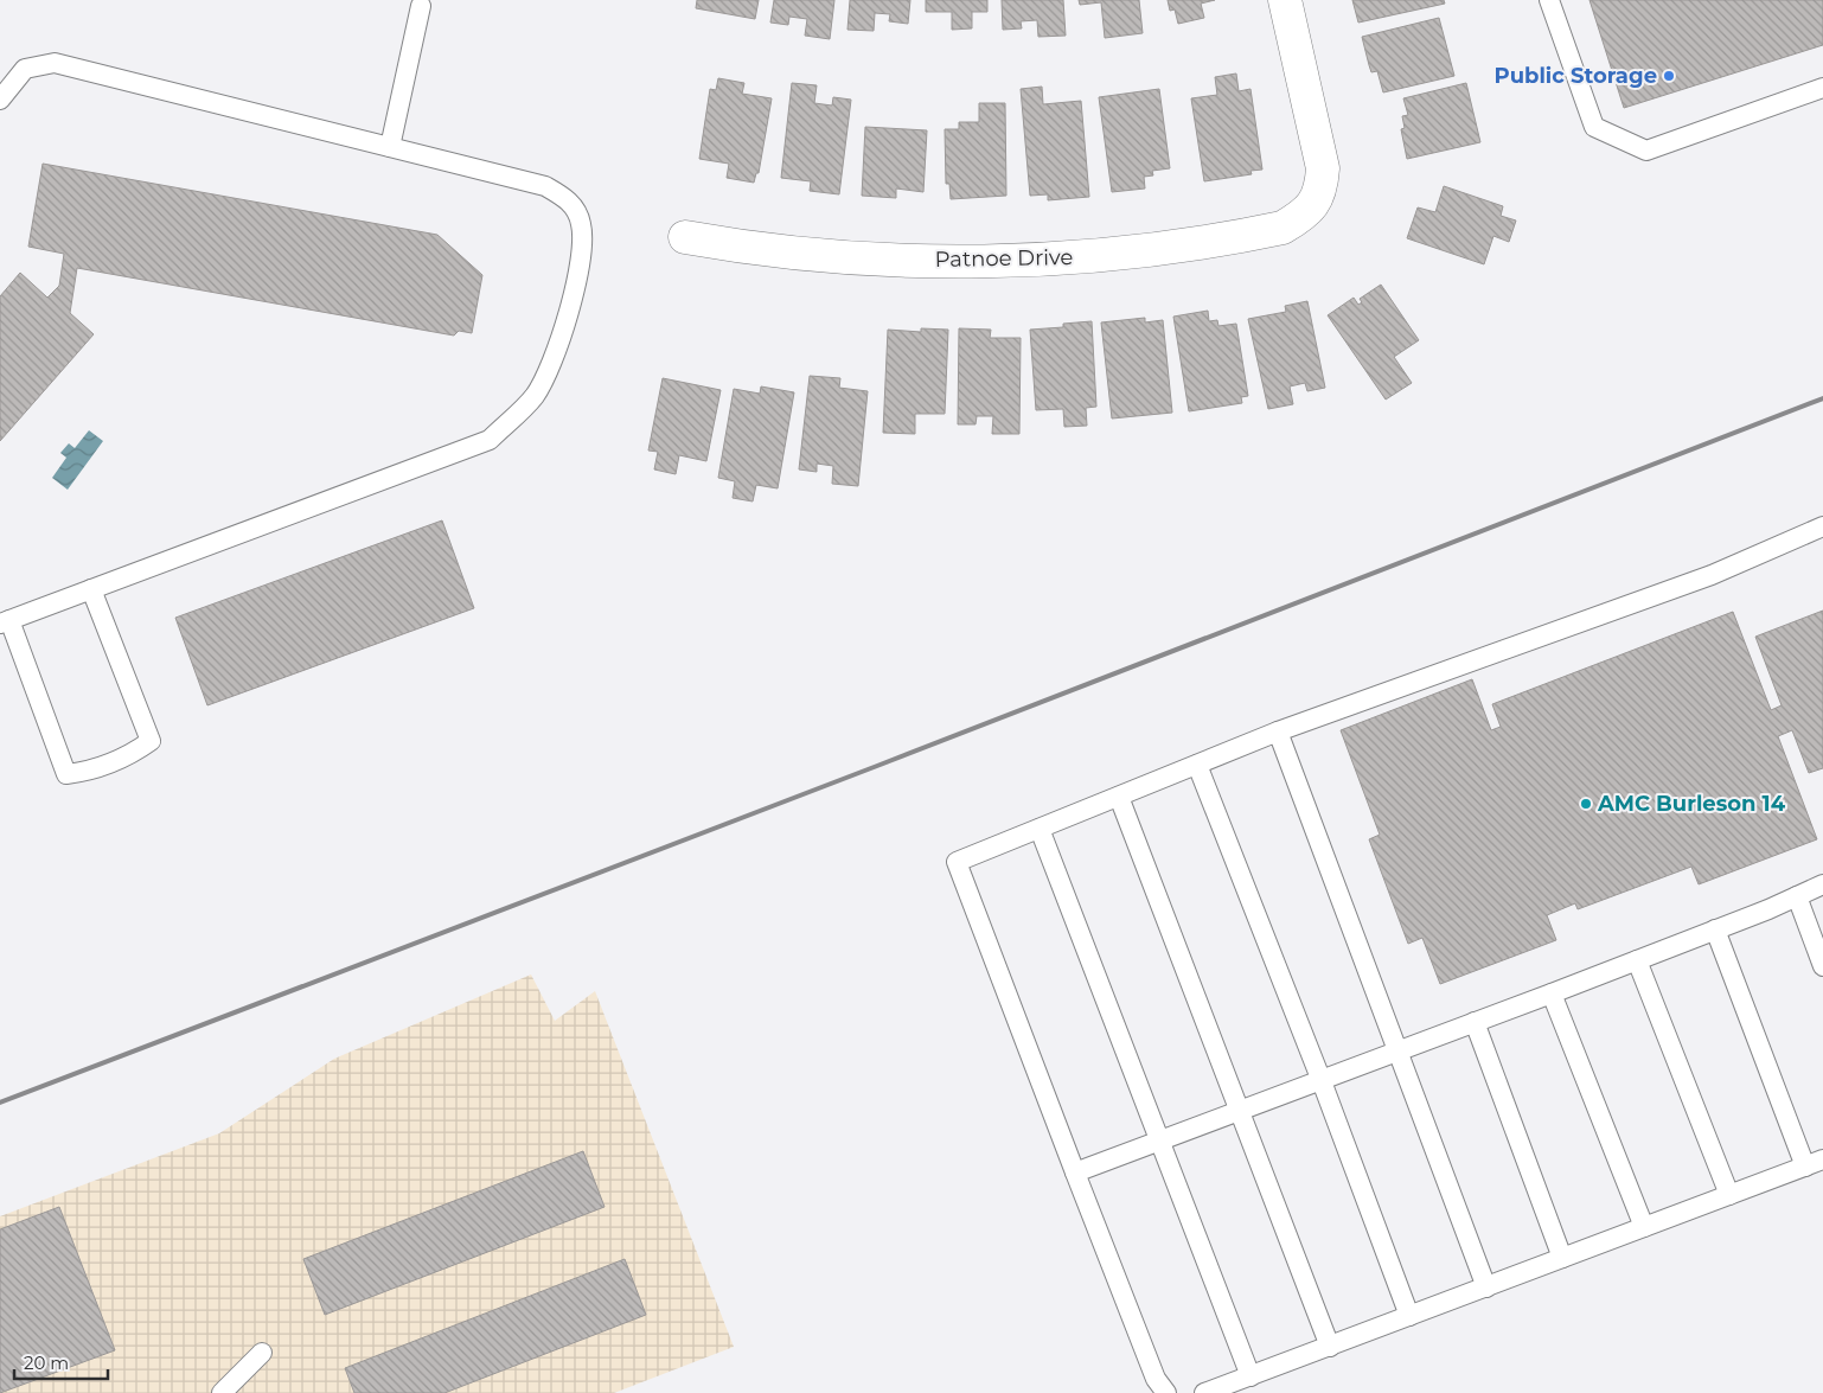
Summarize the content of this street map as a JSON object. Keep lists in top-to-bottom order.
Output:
{
  "streets": {
    "street": ["Patnoe Drive"]
  },
  "places": ["Public Storage", "AMC Burleson 14"],
  "scale_bar": "20 m"
}
